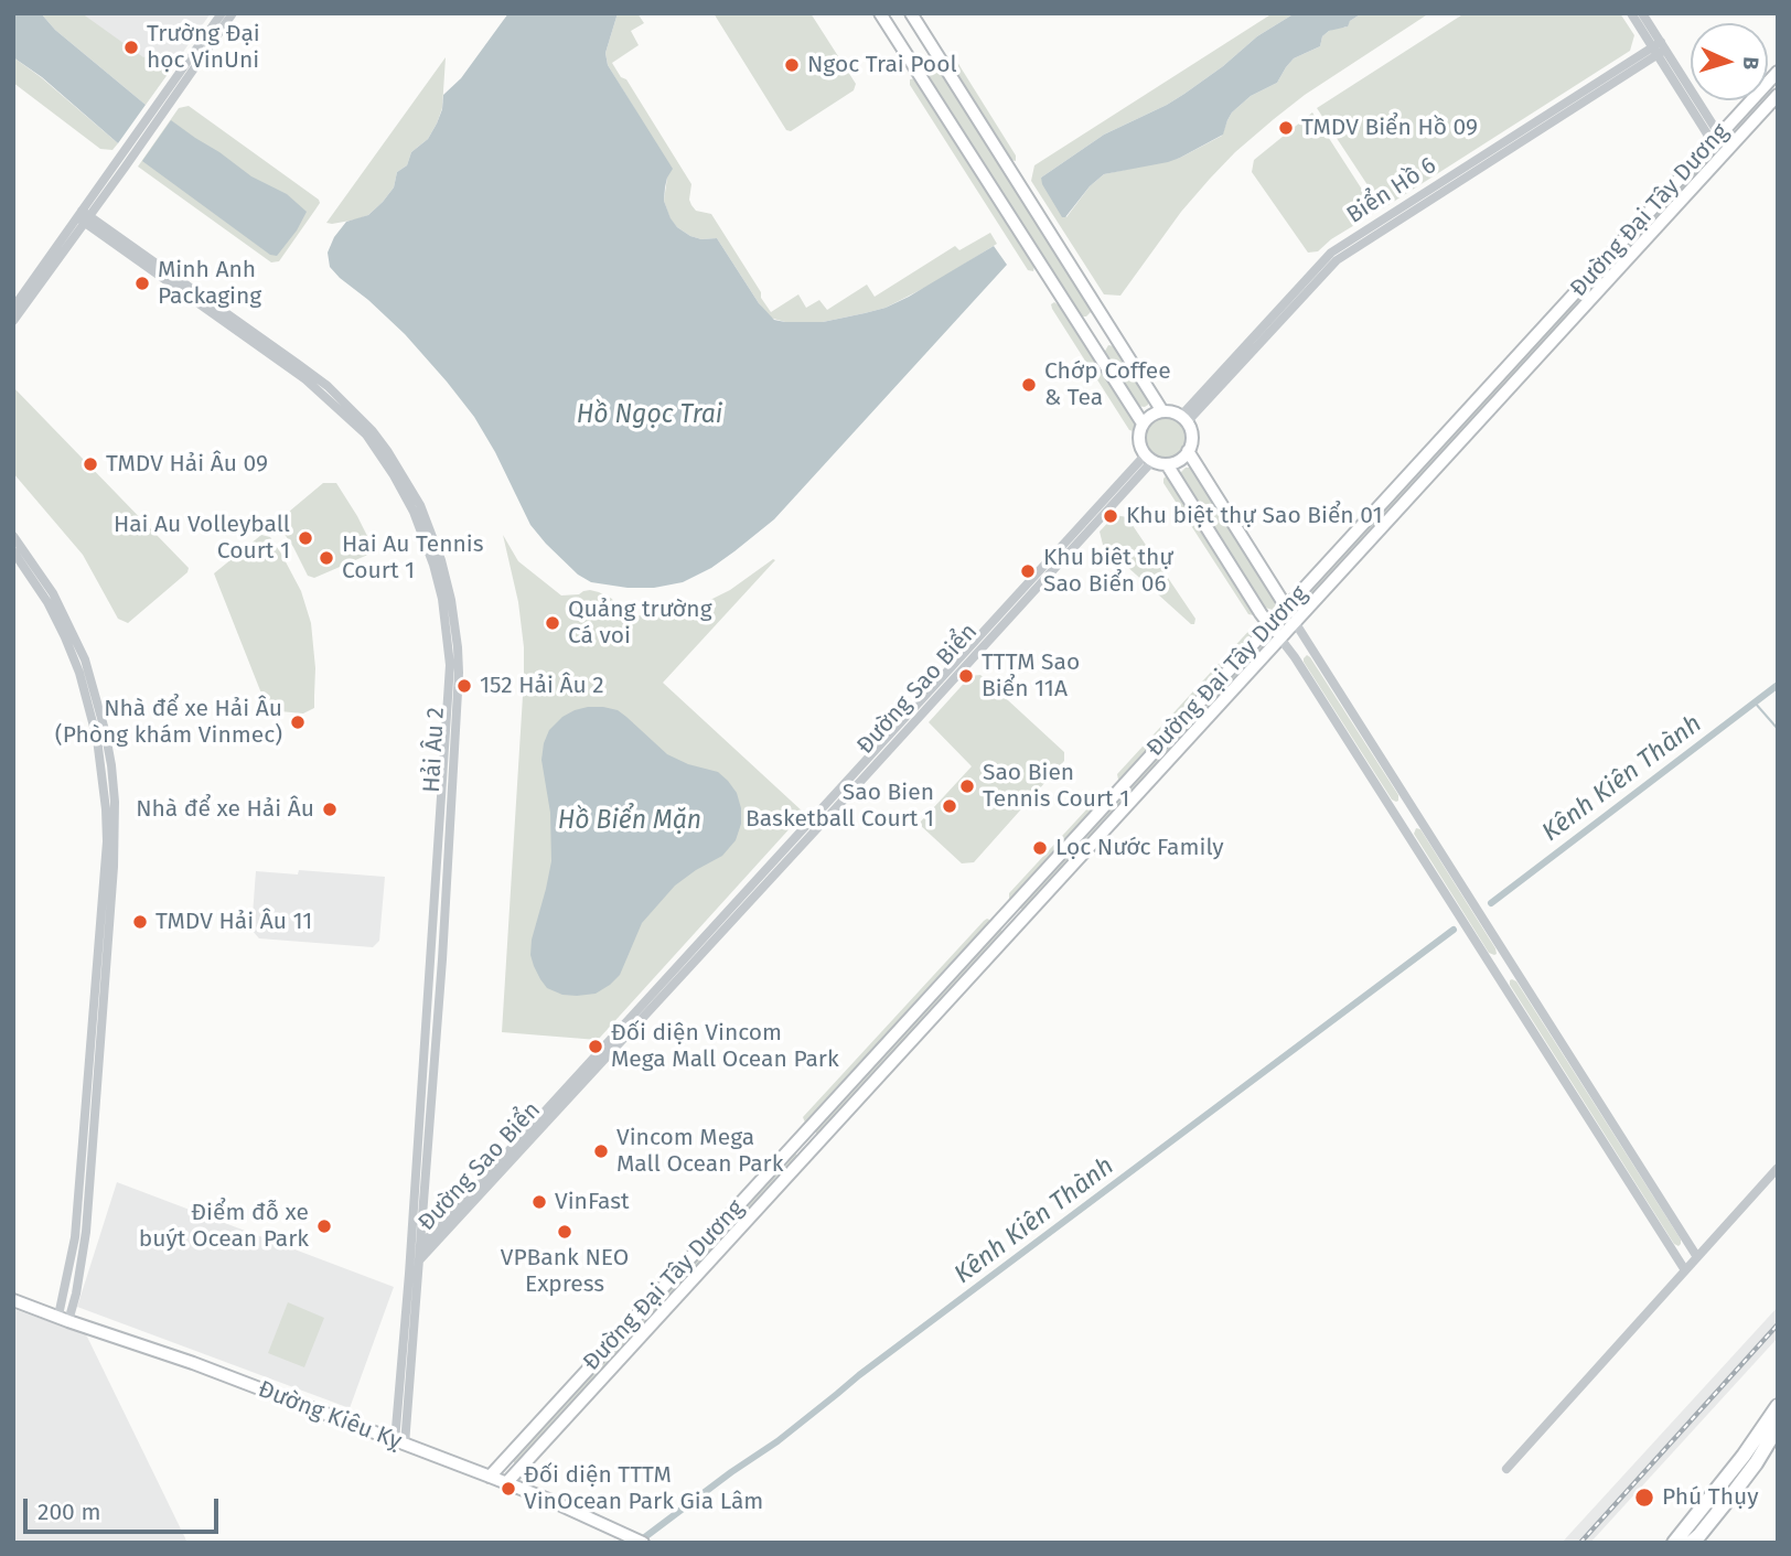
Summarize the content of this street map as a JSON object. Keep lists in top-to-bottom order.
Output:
{
  "streets": {
    "main road": ["Đường Đại Tây Dương", "Đường Kiêu Kỵ"],
    "street": ["Biển Hồ 6", "Đường Sao Biển", "Hải Âu 2"]
  },
  "crossings": [
    ["Biển Hồ 6", "Đường Sao Biển"],
    ["Đường Đại Tây Dương", "Đường Kiêu Kỵ"],
    ["Đường Sao Biển", "Hải Âu 2"],
    ["Hải Âu 2", "Đường Kiêu Kỵ"]
  ],
  "water": ["Hồ Ngọc Trai", "Kênh Kiên Thành", "Hồ Biển Mặn"],
  "places": [
    "Trường Đại học VinUni",
    "Ngoc Trai Pool",
    "TMDV Biển Hồ 09",
    "Minh Anh Packaging",
    "Chớp Coffee & Tea",
    "TMDV Hải Âu 09",
    "Khu biệt thự Sao Biển 01",
    "Hai Au Volleyball Court 1",
    "Hai Au Tennis Court 1",
    "Khu biệt thự Sao Biển 06",
    "Quảng trường Cá voi",
    "TTTM Sao Biển 11A",
    "152 Hải Âu 2",
    "Nhà để xe Hải Âu (Phòng khám Vinmec)",
    "Sao Bien Tennis Court 1",
    "Sao Bien Basketball Court 1",
    "Nhà để xe Hải Âu",
    "Lọc Nước Family",
    "TMDV Hải Âu 11",
    "Đối diện Vincom Mega Mall Ocean Park",
    "Vincom Mega Mall Ocean Park",
    "VinFast",
    "Điểm đỗ xe buýt Ocean Park",
    "VPBank NEO Express",
    "Đối diện TTTM VinOcean Park Gia Lâm",
    "Phú Thụy"
  ],
  "scale_bar": "200 m",
  "north": "right"
}
